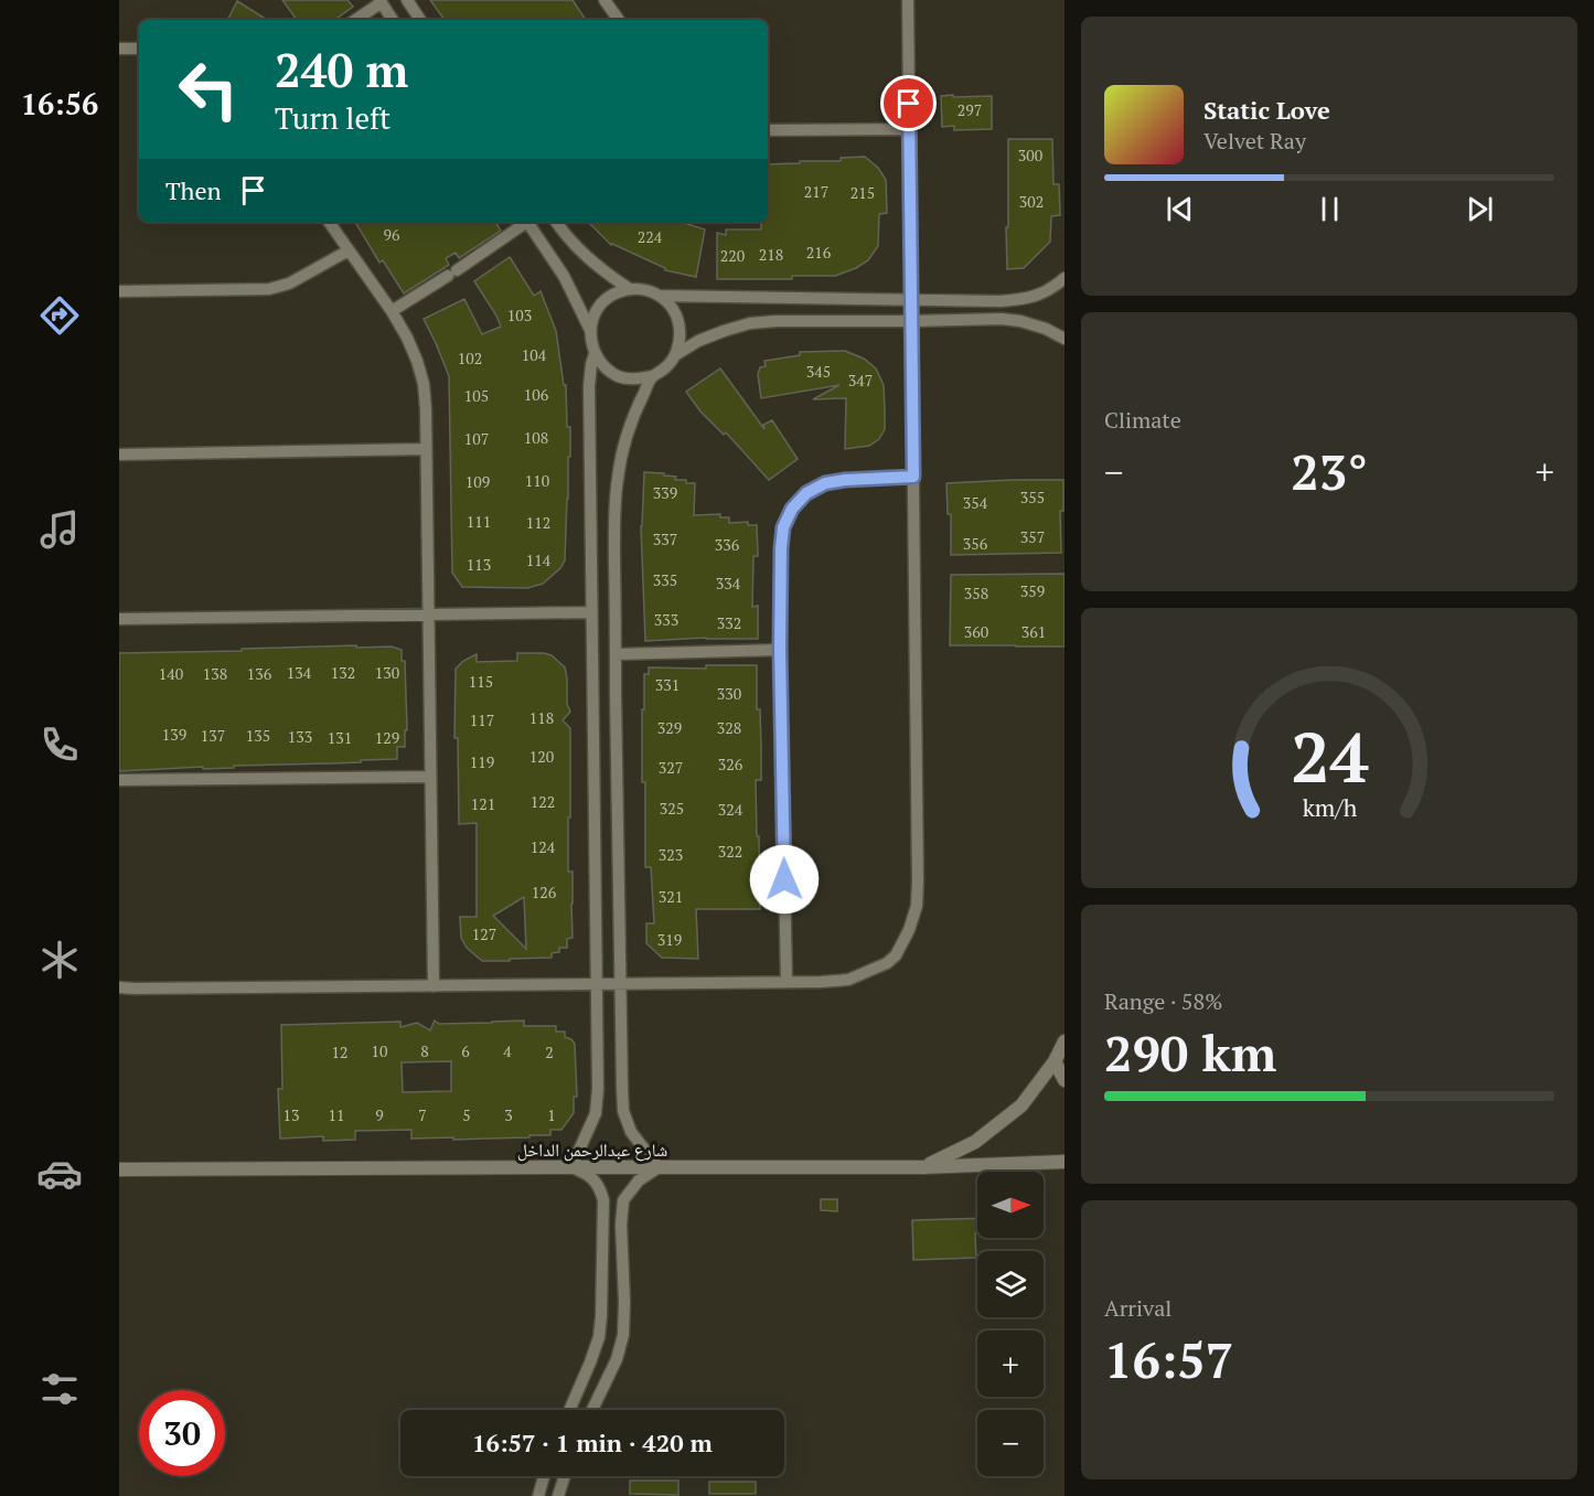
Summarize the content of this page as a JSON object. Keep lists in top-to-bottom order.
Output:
{
  "streets": {
    "street": ["شارع عبدالرحمن الداخل"]
  },
  "house_numbers": [
    "297",
    "300",
    "217",
    "215",
    "302",
    "96",
    "224",
    "216",
    "218",
    "220",
    "103",
    "104",
    "102",
    "345",
    "347",
    "106",
    "105",
    "108",
    "107",
    "110",
    "109",
    "339",
    "355",
    "354",
    "111",
    "112",
    "357",
    "337",
    "356",
    "336",
    "114",
    "113",
    "335",
    "334",
    "359",
    "358",
    "333",
    "332",
    "360",
    "361",
    "134",
    "132",
    "130",
    "140",
    "138",
    "136",
    "115",
    "331",
    "330",
    "118",
    "117",
    "329",
    "328",
    "139",
    "137",
    "135",
    "133",
    "131",
    "129",
    "120",
    "119",
    "326",
    "327",
    "122",
    "121",
    "325",
    "324",
    "124",
    "322",
    "323",
    "126",
    "321",
    "127",
    "319",
    "10",
    "8",
    "6",
    "4",
    "12",
    "2",
    "13",
    "11",
    "9",
    "7",
    "5",
    "3",
    "1"
  ],
  "north": "right",
  "page": {
    "tabs": "16:56",
    "turn": ["240 m", "Turn left"],
    "song": ["Static Love", "Velvet Ray"],
    "then": "Then",
    "tile": [
      "Climate",
      ["Range · 58%", "290 km"],
      ["Arrival", "16:57"]
    ],
    "heat": ["−", "23°", "+"],
    "map_buttons": ["+", "−"],
    "limit": "30",
    "trip": "16:57 · 1 min · 420 m",
    "gauge": ["24", "km/h"]
  }
}
